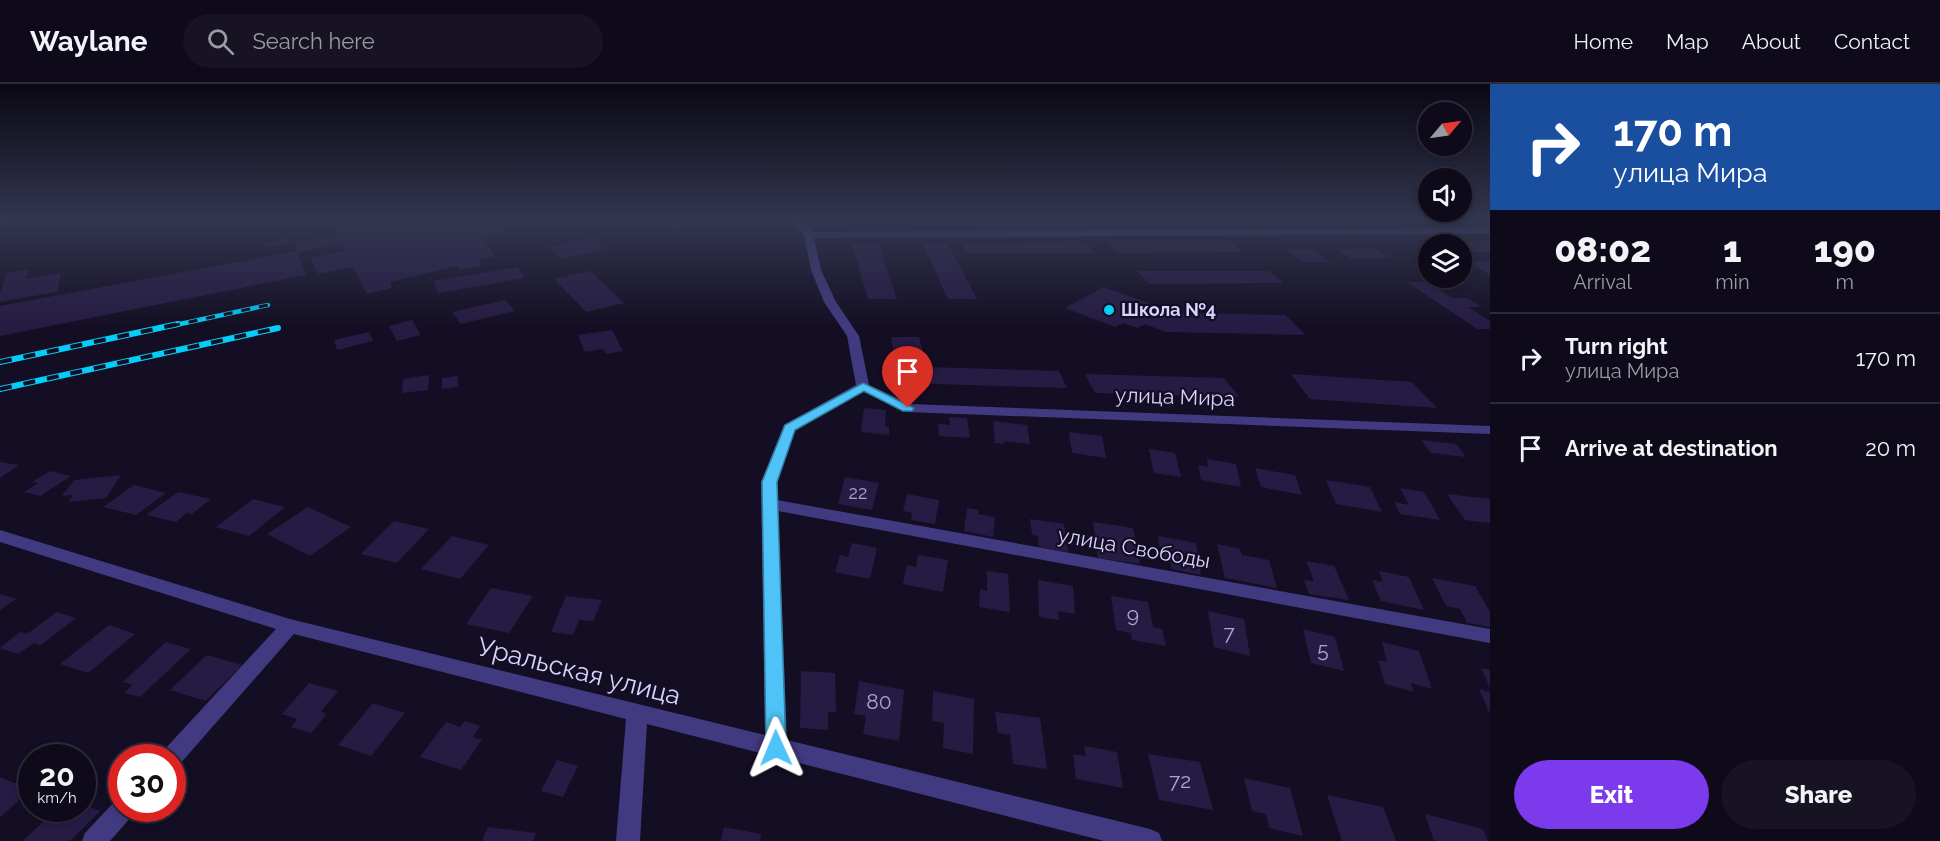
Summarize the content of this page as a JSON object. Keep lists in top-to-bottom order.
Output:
{
  "streets": {
    "street": ["улица Мира", "улица Свободы", "Уральская улица"]
  },
  "places": ["Школа №4"],
  "house_numbers": [
    "22",
    "9",
    "7",
    "5",
    "80",
    "72"
  ],
  "north": "top right",
  "page": {
    "header": "Waylane",
    "search": "Search here",
    "nav": [
      "Home",
      "Map",
      "About",
      "Contact"
    ],
    "turn": ["170 m", "улица Мира"],
    "eta": [
      "08:02",
      "Arrival",
      "1",
      "min",
      "190",
      "m"
    ],
    "list": [
      {
        "name": "Turn right",
        "note": "улица Мира",
        "value": "170 m"
      },
      {
        "name": "Arrive at destination",
        "value": "20 m"
      }
    ],
    "speed": "20 km/h",
    "limit": "30",
    "buttons": ["Exit", "Share"]
  }
}
